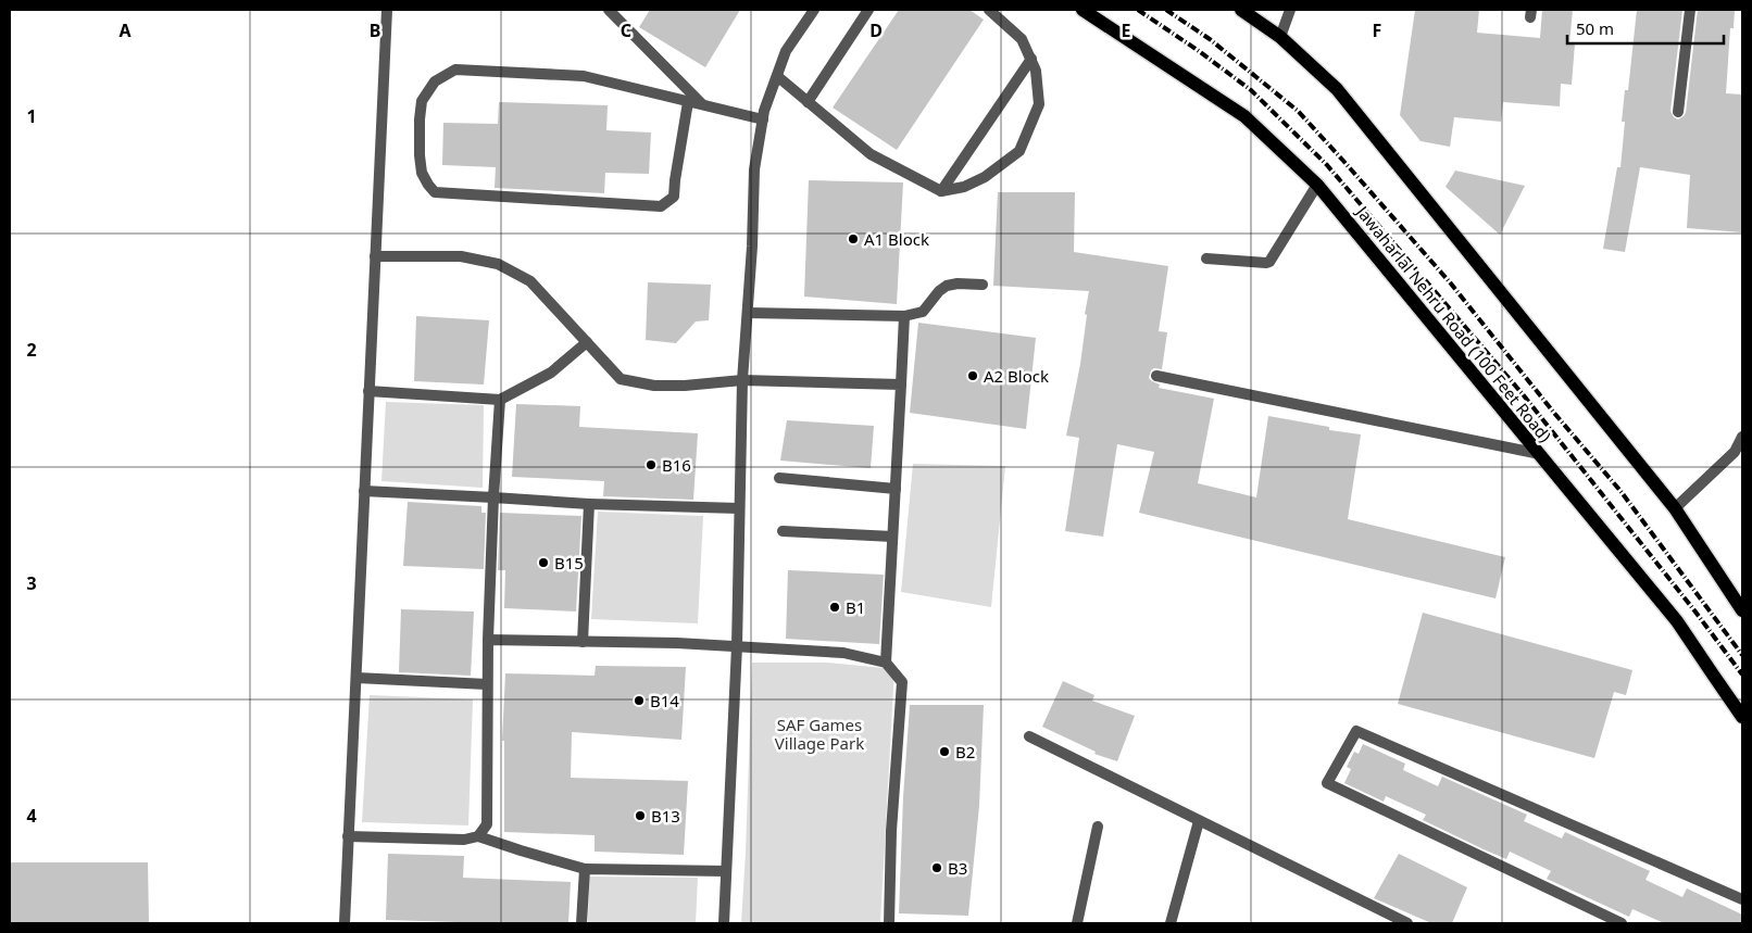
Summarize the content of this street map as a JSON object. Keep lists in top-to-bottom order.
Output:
{
  "streets": {
    "main road": ["Jawaharlal Nehru Road (100 Feet Road)"]
  },
  "parks": ["SAF Games Village Park"],
  "places": [
    "A1 Block",
    "A2 Block",
    "B16",
    "B15",
    "B1",
    "B14",
    "B2",
    "B13",
    "B3"
  ],
  "scale_bar": "50 m",
  "grid": {
    "columns": [
      "A",
      "B",
      "C",
      "D",
      "E",
      "F"
    ],
    "rows": [
      "1",
      "2",
      "3",
      "4"
    ]
  }
}
